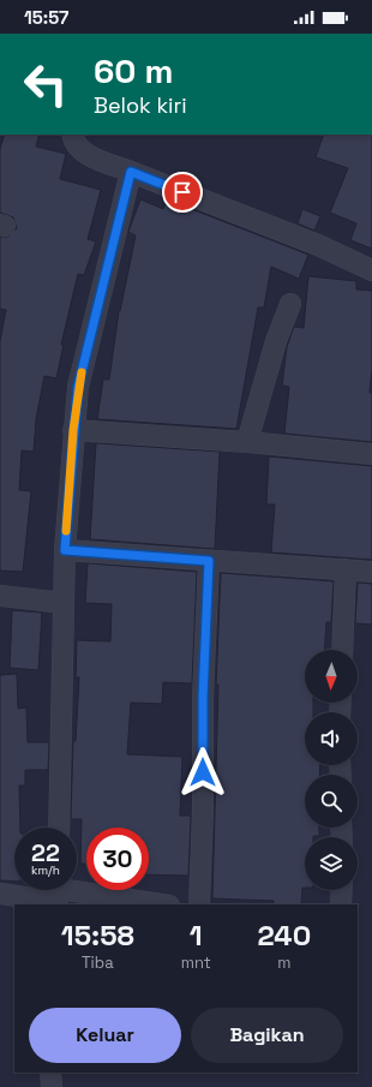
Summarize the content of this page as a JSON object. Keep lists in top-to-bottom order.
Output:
{
  "north": "bottom",
  "page": {
    "status": "15:57",
    "turn": ["60 m", "Belok kiri"],
    "speed": "22 km/h",
    "limit": "30",
    "eta": [
      "15:58",
      "Tiba",
      "1",
      "mnt",
      "240",
      "m"
    ],
    "buttons": ["Keluar", "Bagikan"]
  }
}
